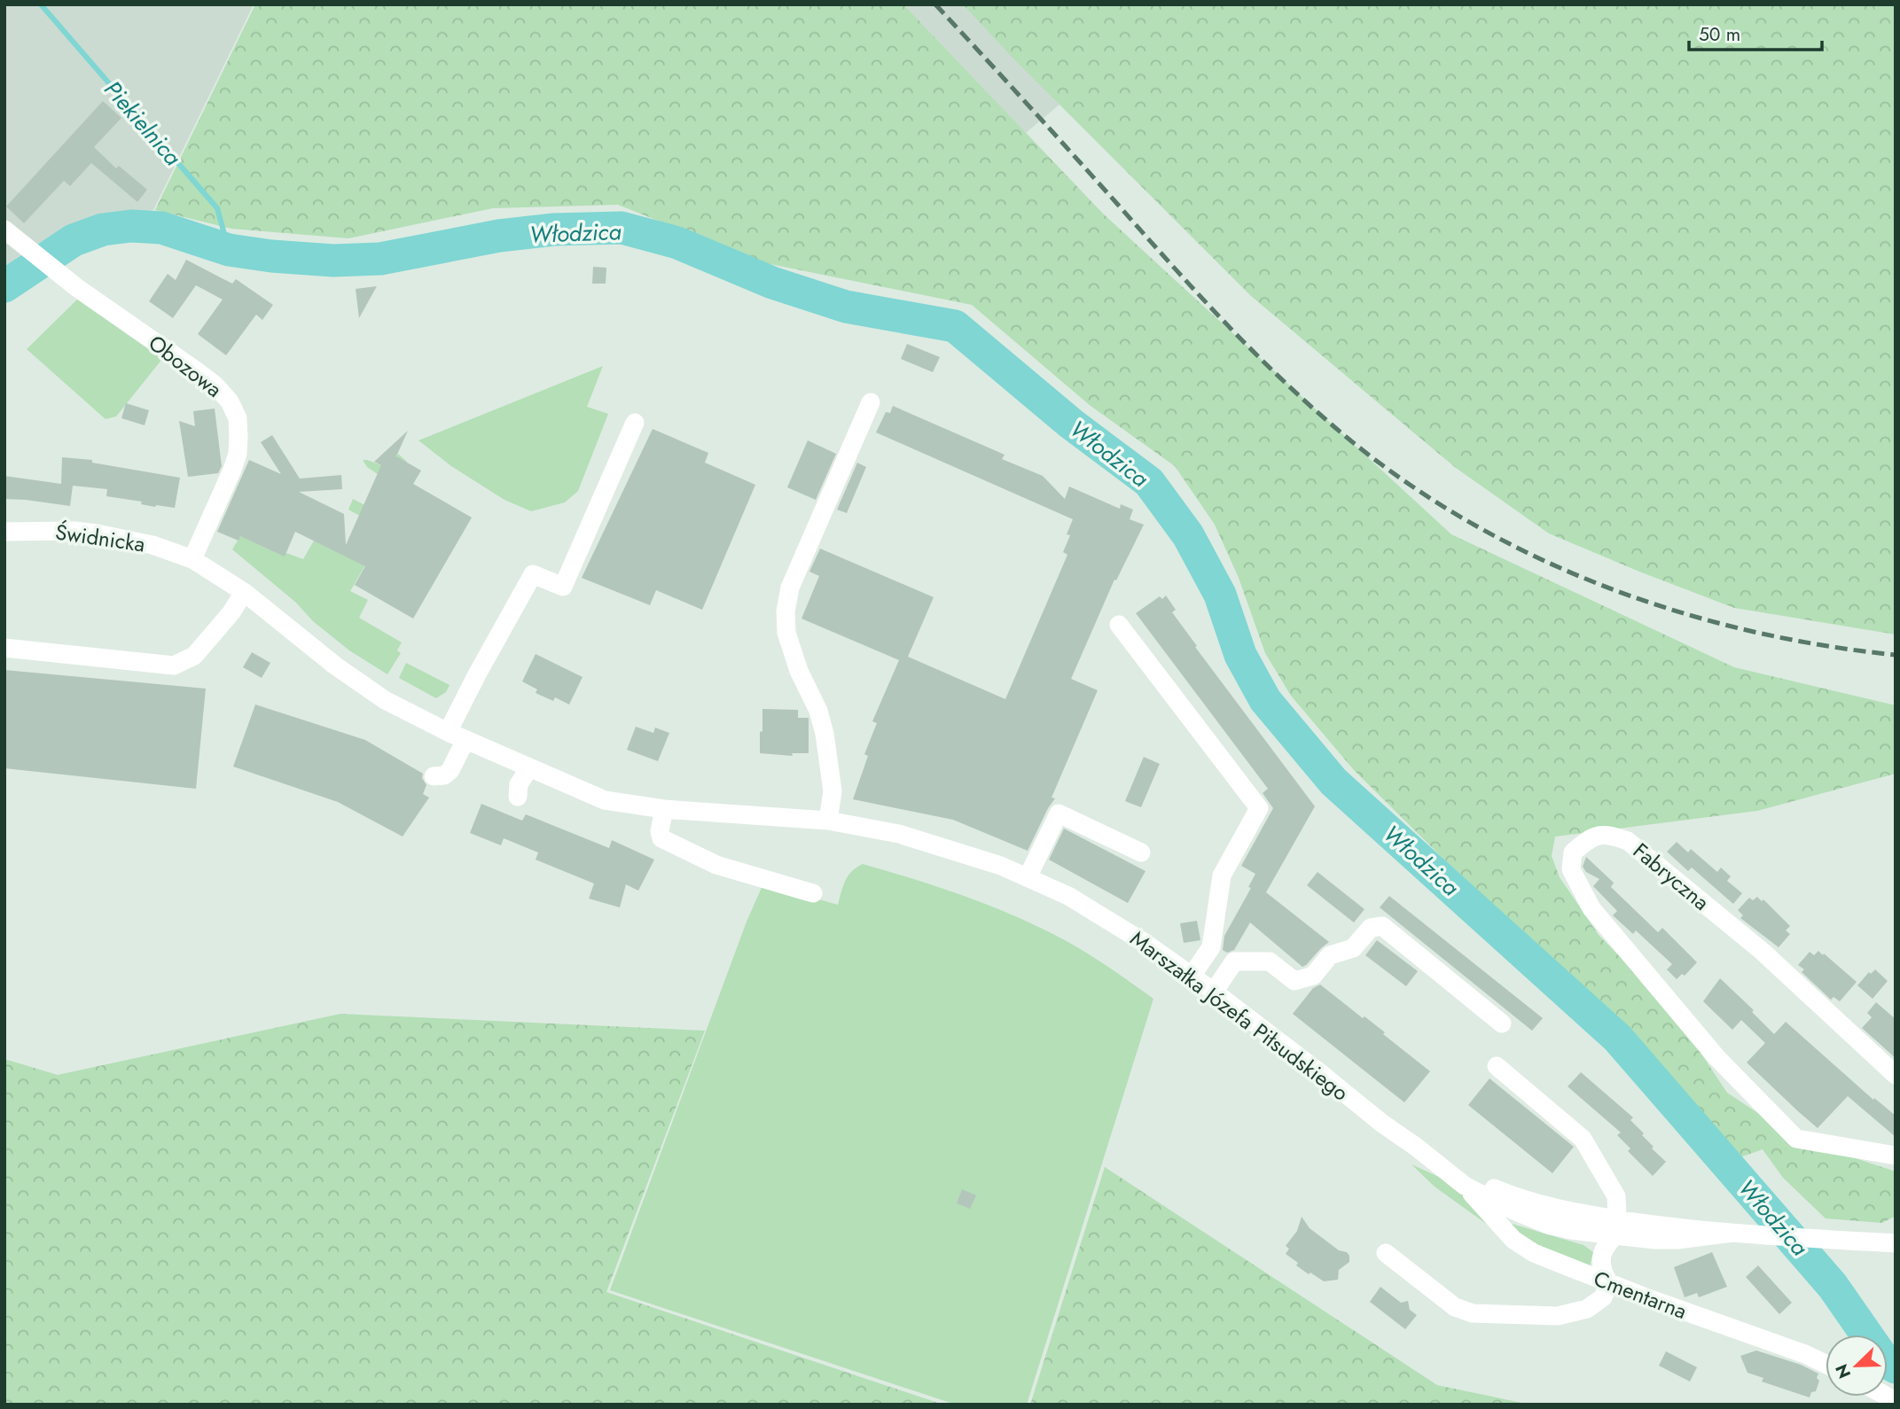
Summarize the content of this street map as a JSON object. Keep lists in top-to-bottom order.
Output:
{
  "streets": {
    "street": [
      "Obozowa",
      "Świdnicka",
      "Fabryczna",
      "Marszałka Józefa Piłsudskiego",
      "Cmentarna"
    ]
  },
  "crossings": [
    ["Obozowa", "Świdnicka"],
    ["Obozowa", "Marszałka Józefa Piłsudskiego"],
    ["Świdnicka", "Marszałka Józefa Piłsudskiego"],
    ["Marszałka Józefa Piłsudskiego", "Cmentarna"]
  ],
  "water": ["Piekielnica", "Włodzica"],
  "scale_bar": "50 m",
  "north": "bottom left"
}
